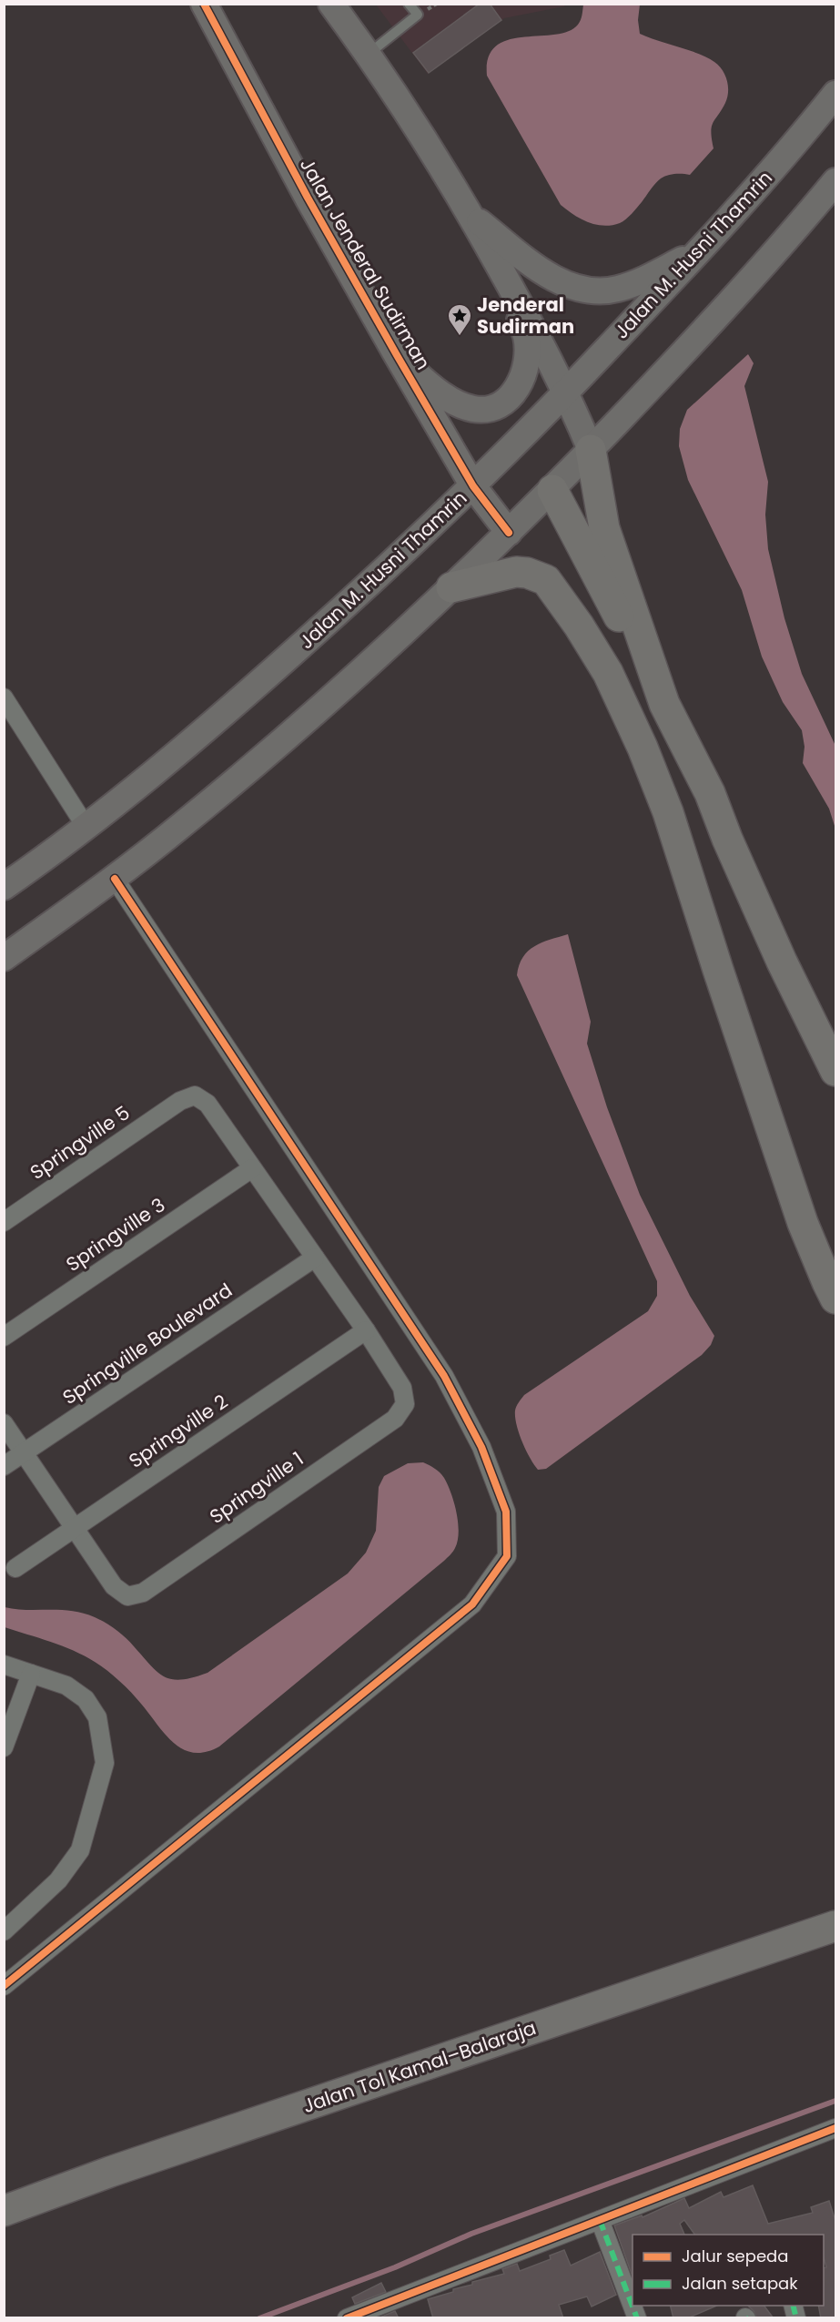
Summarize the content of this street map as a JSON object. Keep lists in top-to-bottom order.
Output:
{
  "streets": {
    "highway": ["Jalan Tol Kamal–Balaraja"],
    "main road": ["Jalan M. Husni Thamrin", "Jalan Jenderal Sudirman"],
    "street": [
      "Springville 5",
      "Springville 3",
      "Springville Boulevard",
      "Springville 2",
      "Springville 1"
    ]
  },
  "crossings": [
    ["Jalan M. Husni Thamrin", "Jalan Jenderal Sudirman"],
    ["Springville 5", "Springville 3"],
    ["Springville 2", "Springville 1"]
  ],
  "places": {
    "place": ["Jenderal Sudirman"]
  },
  "legend": ["Jalur sepeda", "Jalan setapak"]
}
